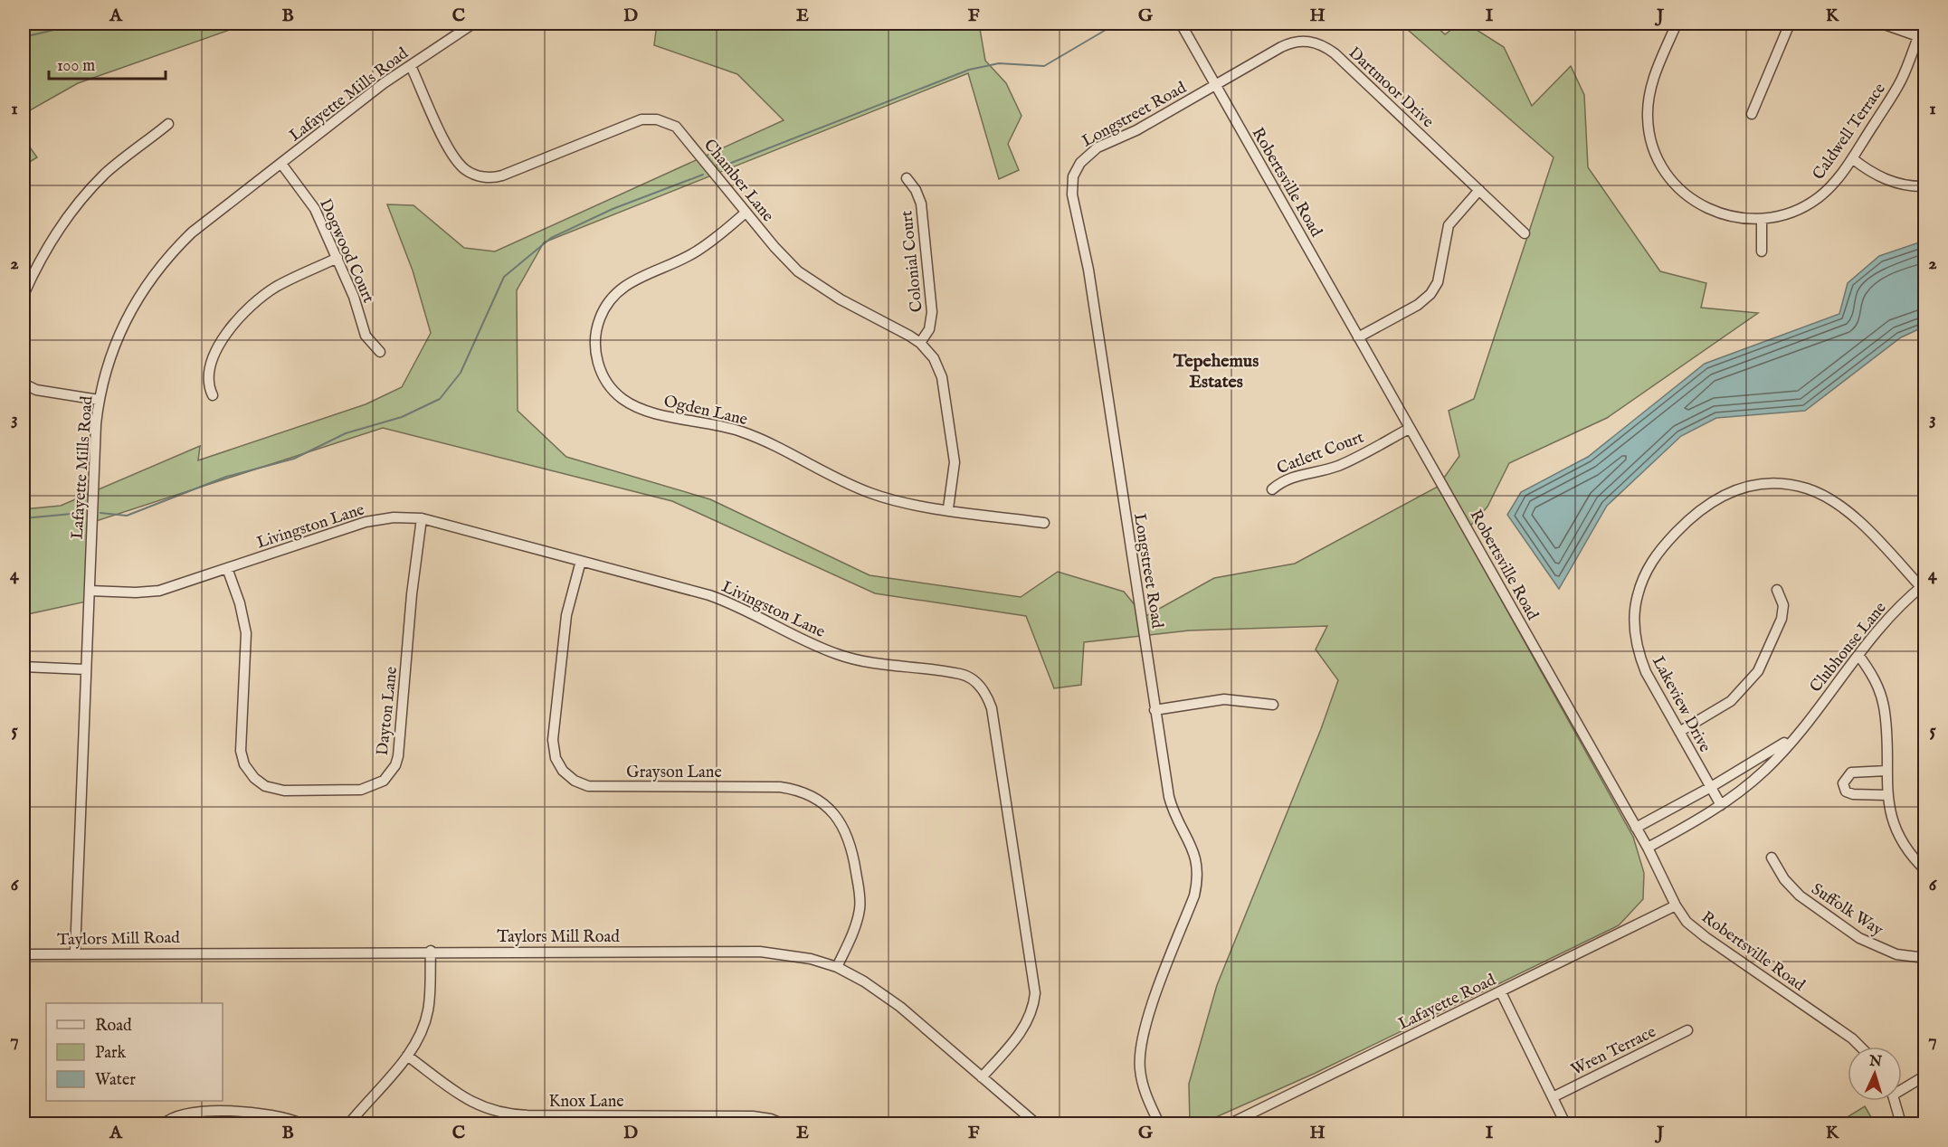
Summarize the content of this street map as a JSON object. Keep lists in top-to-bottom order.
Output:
{
  "streets": {
    "street": [
      "Dartmoor Drive",
      "Lafayette Mills Road",
      "Longstreet Road",
      "Caldwell Terrace",
      "Chamber Lane",
      "Robertsville Road",
      "Dogwood Court",
      "Colonial Court",
      "Ogden Lane",
      "Catlett Court",
      "Livingston Lane",
      "Clubhouse Lane",
      "Lakeview Drive",
      "Dayton Lane",
      "Grayson Lane",
      "Suffolk Way",
      "Taylors Mill Road",
      "Lafayette Road",
      "Wren Terrace",
      "Knox Lane"
    ]
  },
  "crossings": [
    ["Dartmoor Drive", "Longstreet Road"],
    ["Dartmoor Drive", "Robertsville Road"],
    ["Lafayette Mills Road", "Chamber Lane"],
    ["Lafayette Mills Road", "Dogwood Court"],
    ["Lafayette Mills Road", "Livingston Lane"],
    ["Lafayette Mills Road", "Taylors Mill Road"],
    ["Longstreet Road", "Robertsville Road"],
    ["Chamber Lane", "Colonial Court"],
    ["Chamber Lane", "Ogden Lane"],
    ["Robertsville Road", "Catlett Court"],
    ["Robertsville Road", "Clubhouse Lane"],
    ["Robertsville Road", "Lafayette Road"],
    ["Livingston Lane", "Dayton Lane"],
    ["Livingston Lane", "Grayson Lane"],
    ["Livingston Lane", "Taylors Mill Road"],
    ["Clubhouse Lane", "Lakeview Drive"],
    ["Grayson Lane", "Taylors Mill Road"]
  ],
  "districts": ["Tepehemus Estates"],
  "legend": ["Road", "Park", "Water"],
  "scale_bar": "100 m",
  "north": "top",
  "grid": {
    "columns": [
      "A",
      "B",
      "C",
      "D",
      "E",
      "F",
      "G",
      "H",
      "I",
      "J",
      "K"
    ],
    "rows": [
      "1",
      "2",
      "3",
      "4",
      "5",
      "6",
      "7"
    ]
  }
}
